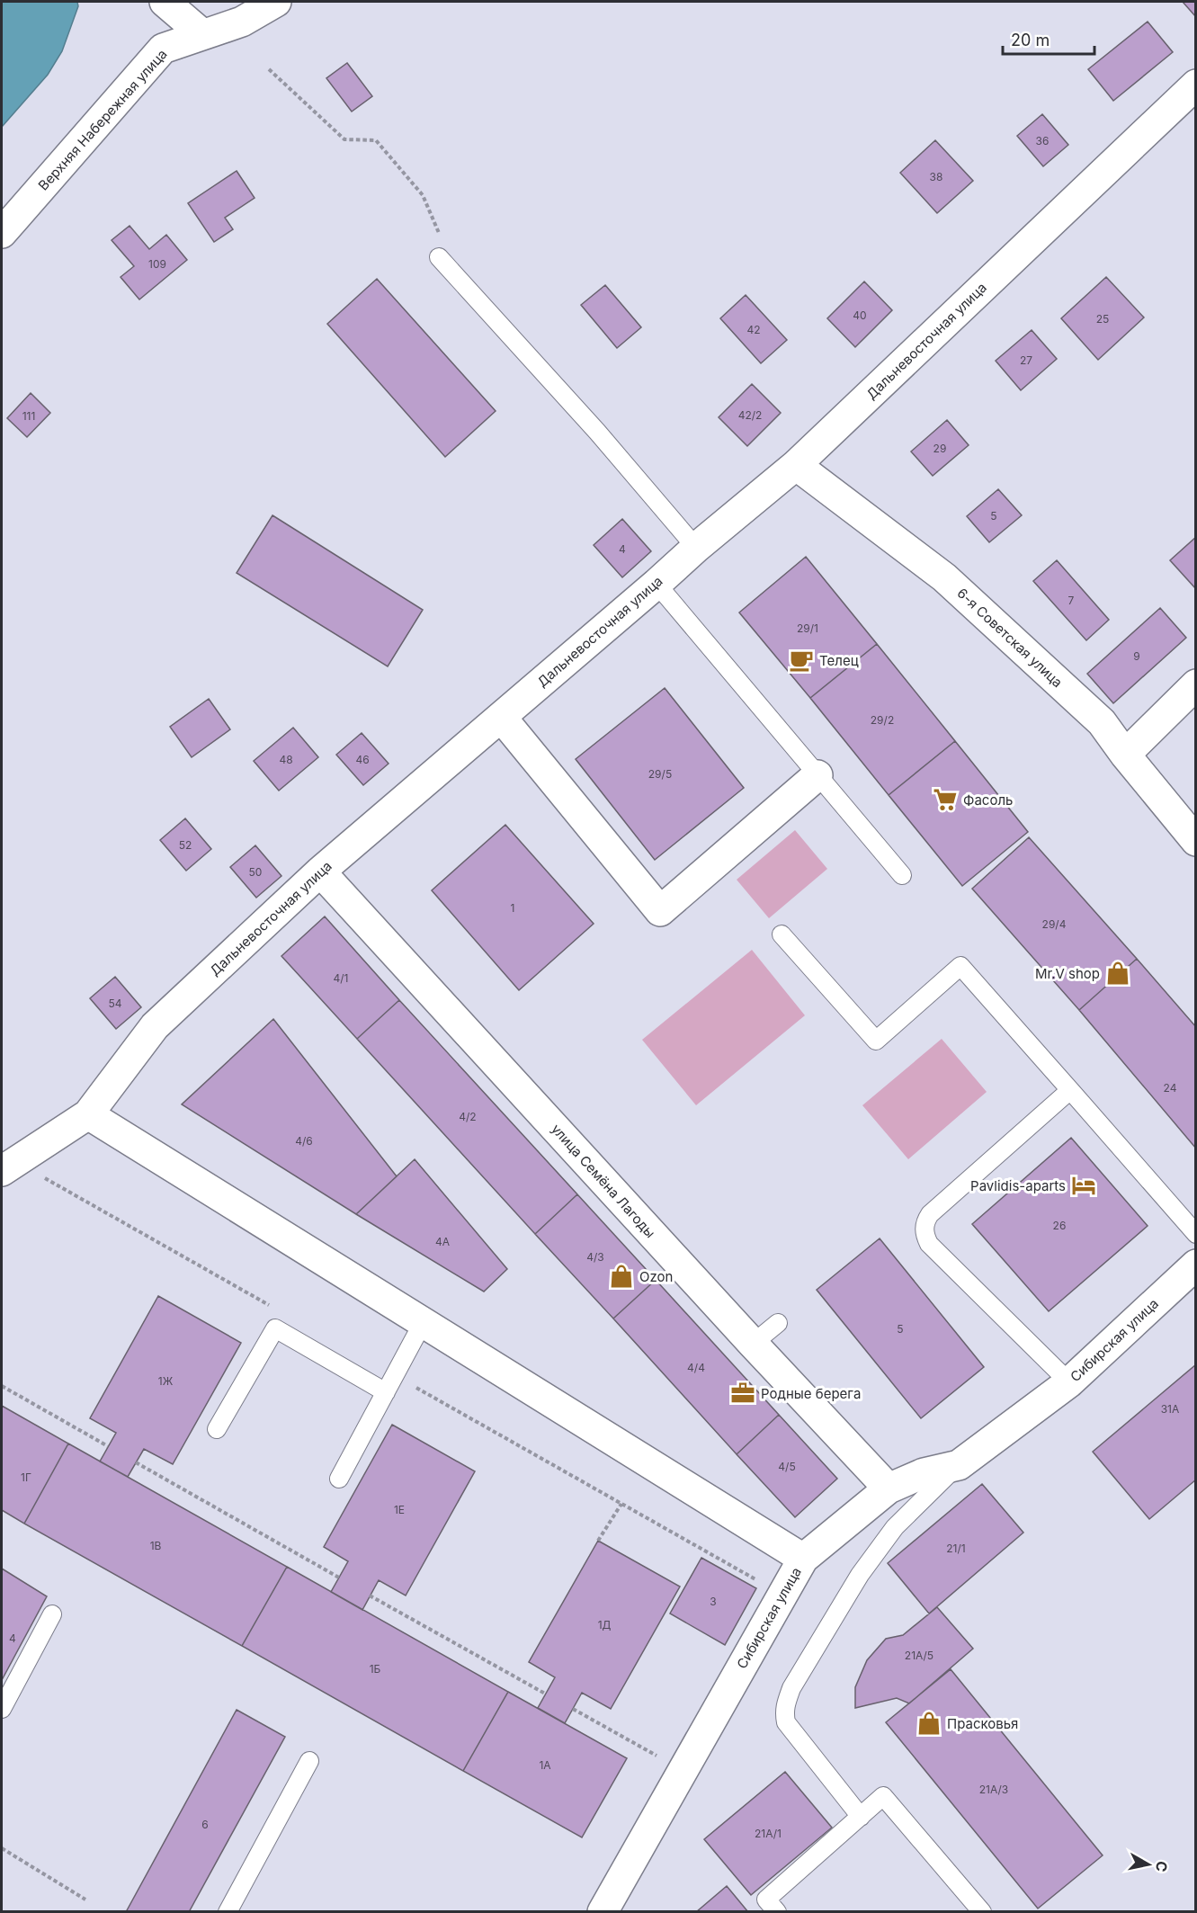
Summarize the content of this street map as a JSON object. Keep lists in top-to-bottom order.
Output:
{
  "streets": {
    "street": [
      "Верхняя Набережная улица",
      "Дальневосточная улица",
      "6-я Советская улица",
      "улица Семёна Лагоды",
      "Сибирская улица"
    ]
  },
  "crossings": [
    ["Дальневосточная улица", "6-я Советская улица"],
    ["Дальневосточная улица", "улица Семёна Лагоды"],
    ["улица Семёна Лагоды", "Сибирская улица"]
  ],
  "places": {
    "cafe": ["Телец"],
    "supermarket": ["Фасоль"],
    "shop": ["Mr.V shop", "Ozon", "Прасковья"],
    "hotel": ["Pavlidis-aparts"],
    "office": ["Родные берега"]
  },
  "house_numbers": [
    "36",
    "38",
    "109",
    "40",
    "25",
    "42",
    "27",
    "42/2",
    "111",
    "29",
    "5",
    "4",
    "7",
    "29/1",
    "9",
    "29/2",
    "48",
    "46",
    "29/5",
    "52",
    "50",
    "1",
    "29/4",
    "4/1",
    "54",
    "24",
    "4/2",
    "4/6",
    "26",
    "4А",
    "4/3",
    "5",
    "4/4",
    "1Ж",
    "31А",
    "4/5",
    "1Г",
    "1Е",
    "1В",
    "21/1",
    "3",
    "1Д",
    "4",
    "21А/5",
    "1Б",
    "1А",
    "21А/3",
    "6",
    "21А/1"
  ],
  "scale_bar": "20 m",
  "north": "right"
}
